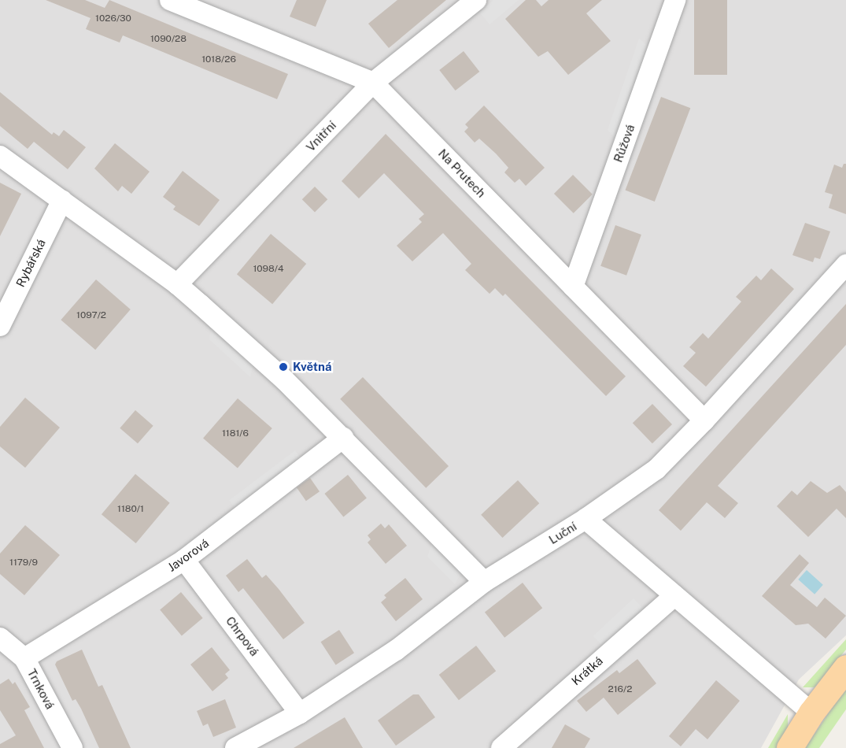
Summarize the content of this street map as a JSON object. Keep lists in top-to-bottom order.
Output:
{
  "streets": {
    "street": [
      "Vnitřní",
      "Růžová",
      "Na Prutech",
      "Rybářská",
      "Luční",
      "Javorová",
      "Chrpová",
      "Krátká",
      "Trnková"
    ]
  },
  "crossings": [
    ["Vnitřní", "Na Prutech"],
    ["Růžová", "Na Prutech"],
    ["Na Prutech", "Luční"],
    ["Luční", "Chrpová"],
    ["Javorová", "Chrpová"],
    ["Javorová", "Trnková"]
  ],
  "places": ["Květná"],
  "house_numbers": [
    "1026/30",
    "1090/28",
    "1018/26",
    "1098/4",
    "1097/2",
    "1181/6",
    "1180/1",
    "1179/9",
    "216/2"
  ]
}
